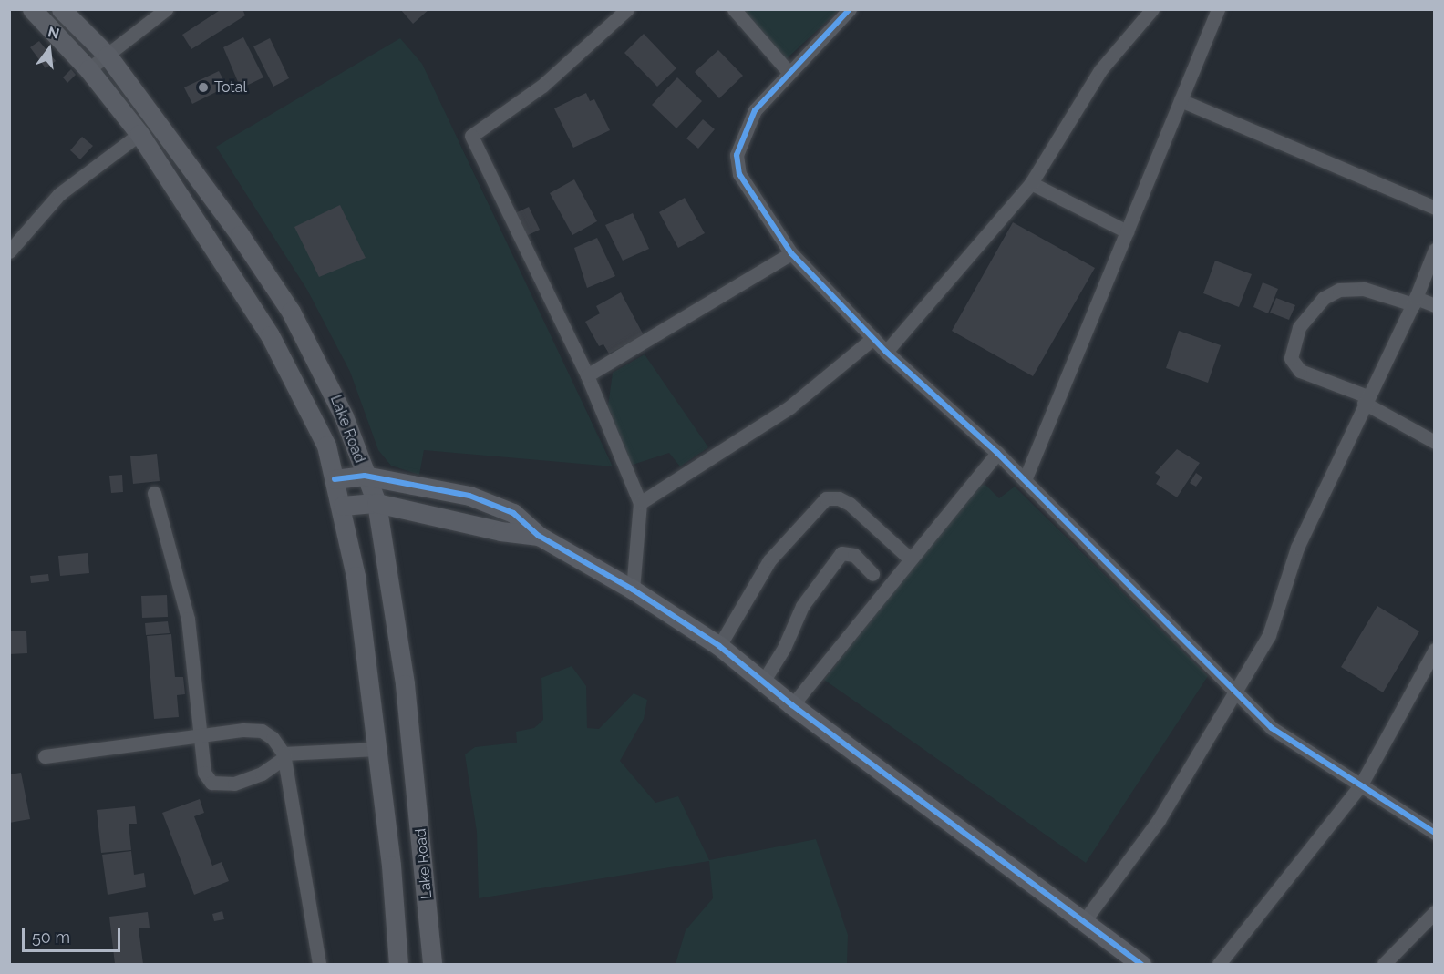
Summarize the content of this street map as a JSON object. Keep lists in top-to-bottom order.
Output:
{
  "streets": {
    "main road": ["Lake Road"]
  },
  "places": ["Total"],
  "scale_bar": "50 m",
  "north": "top"
}
